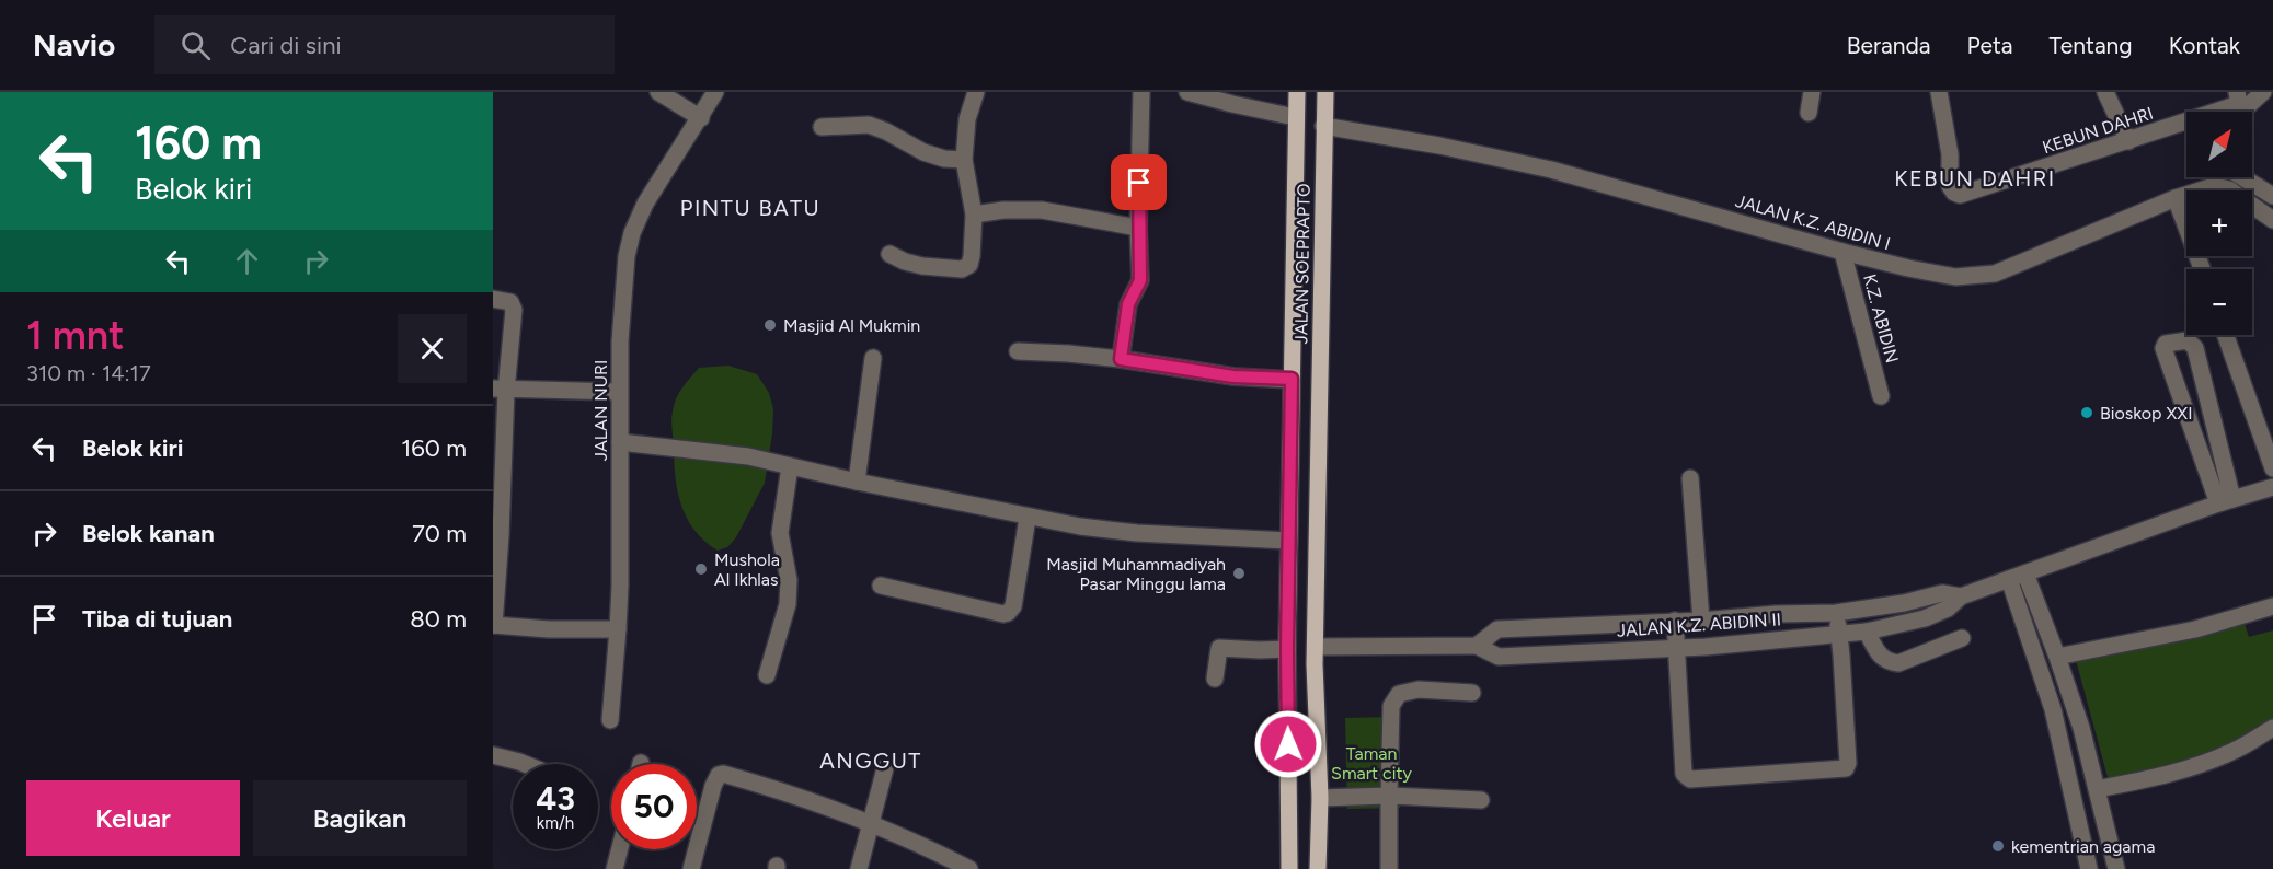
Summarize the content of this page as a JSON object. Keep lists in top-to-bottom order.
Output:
{
  "streets": {
    "main road": ["JALAN SOEPRAPTO"],
    "street": [
      "KEBUN DAHRI",
      "JALAN K.Z. ABIDIN I",
      "K.Z. ABIDIN",
      "JALAN NURI",
      "JALAN K.Z. ABIDIN II"
    ]
  },
  "crossings": [
    ["JALAN K.Z. ABIDIN I", "JALAN SOEPRAPTO"],
    ["JALAN K.Z. ABIDIN I", "K.Z. ABIDIN"]
  ],
  "districts": ["KEBUN DAHRI", "PINTU BATU", "ANGGUT"],
  "parks": ["Taman Smart city"],
  "places": [
    "Masjid Al Mukmin",
    "Bioskop XXI",
    "Mushola Al Ikhlas",
    "Masjid Muhammadiyah Pasar Minggu lama",
    "kementrian agama"
  ],
  "north": "top right",
  "page": {
    "header": "Navio",
    "search": "Cari di sini",
    "nav": [
      "Beranda",
      "Peta",
      "Tentang",
      "Kontak"
    ],
    "turn": ["160 m", "Belok kiri"],
    "map_buttons": ["+", "−"],
    "heading": ["1 mnt", "310 m · 14:17"],
    "list": [
      {
        "name": "Belok kiri",
        "value": "160 m"
      },
      {
        "name": "Belok kanan",
        "value": "70 m"
      },
      {
        "name": "Tiba di tujuan",
        "value": "80 m"
      }
    ],
    "speed": "43 km/h",
    "limit": "50",
    "buttons": ["Keluar", "Bagikan"]
  }
}
